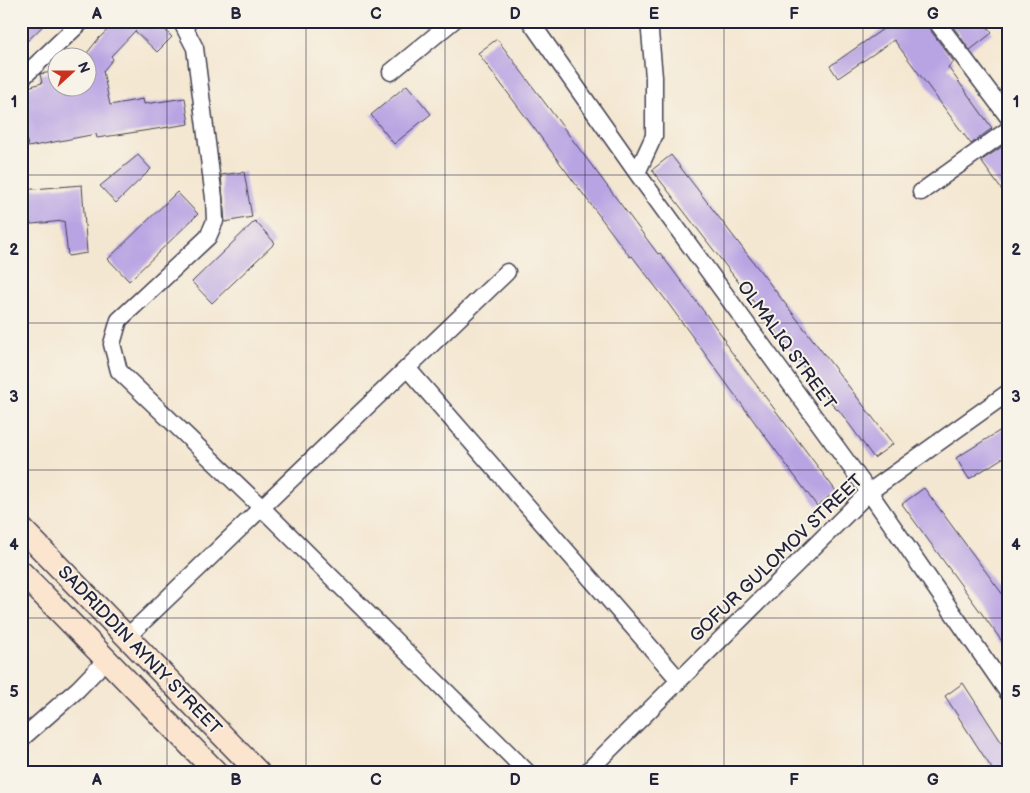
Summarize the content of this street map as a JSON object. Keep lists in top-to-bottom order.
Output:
{
  "streets": {
    "main road": ["SADRIDDIN AYNIY STREET"],
    "street": ["OLMALIQ STREET", "GOFUR GULOMOV STREET"]
  },
  "crossings": [
    ["OLMALIQ STREET", "GOFUR GULOMOV STREET"]
  ],
  "north": "right",
  "grid": {
    "columns": [
      "A",
      "B",
      "C",
      "D",
      "E",
      "F",
      "G"
    ],
    "rows": [
      "1",
      "2",
      "3",
      "4",
      "5"
    ]
  }
}
